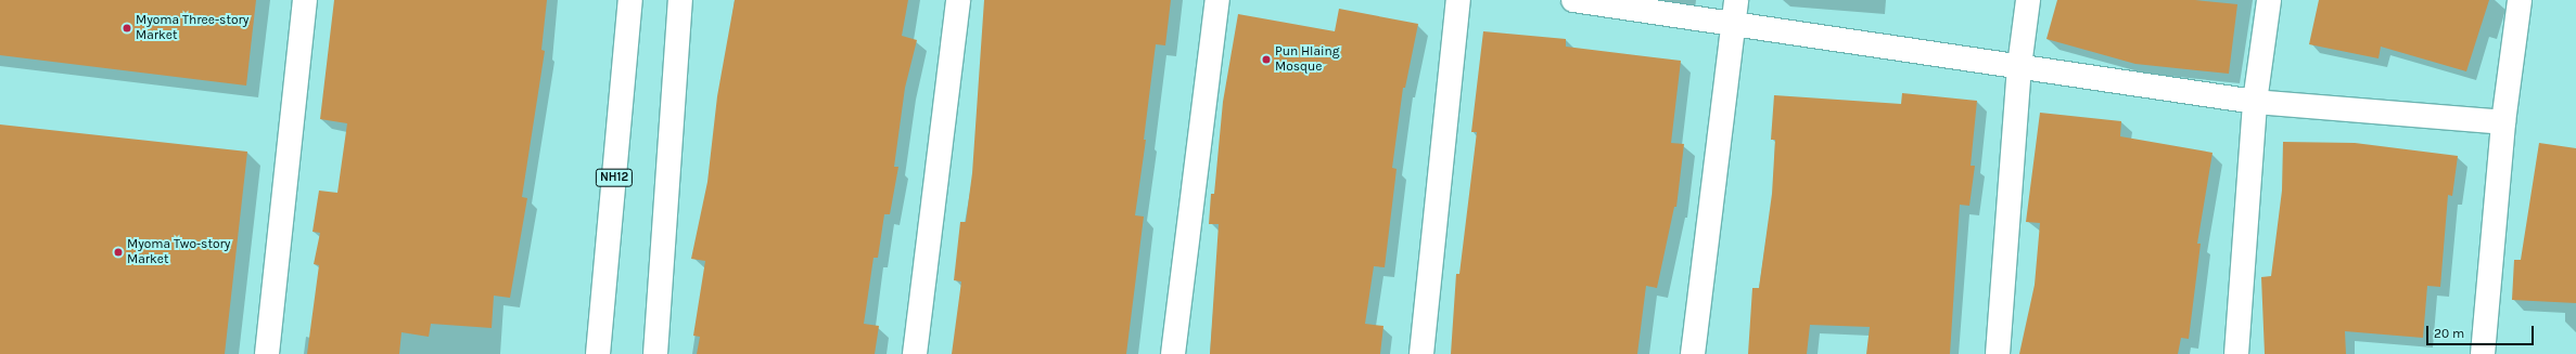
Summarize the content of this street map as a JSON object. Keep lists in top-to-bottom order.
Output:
{
  "streets": {
    "main road": ["NH12"]
  },
  "places": ["Myoma Three-story Market", "Pun Hlaing Mosque", "Myoma Two-story Market"],
  "scale_bar": "20 m"
}
